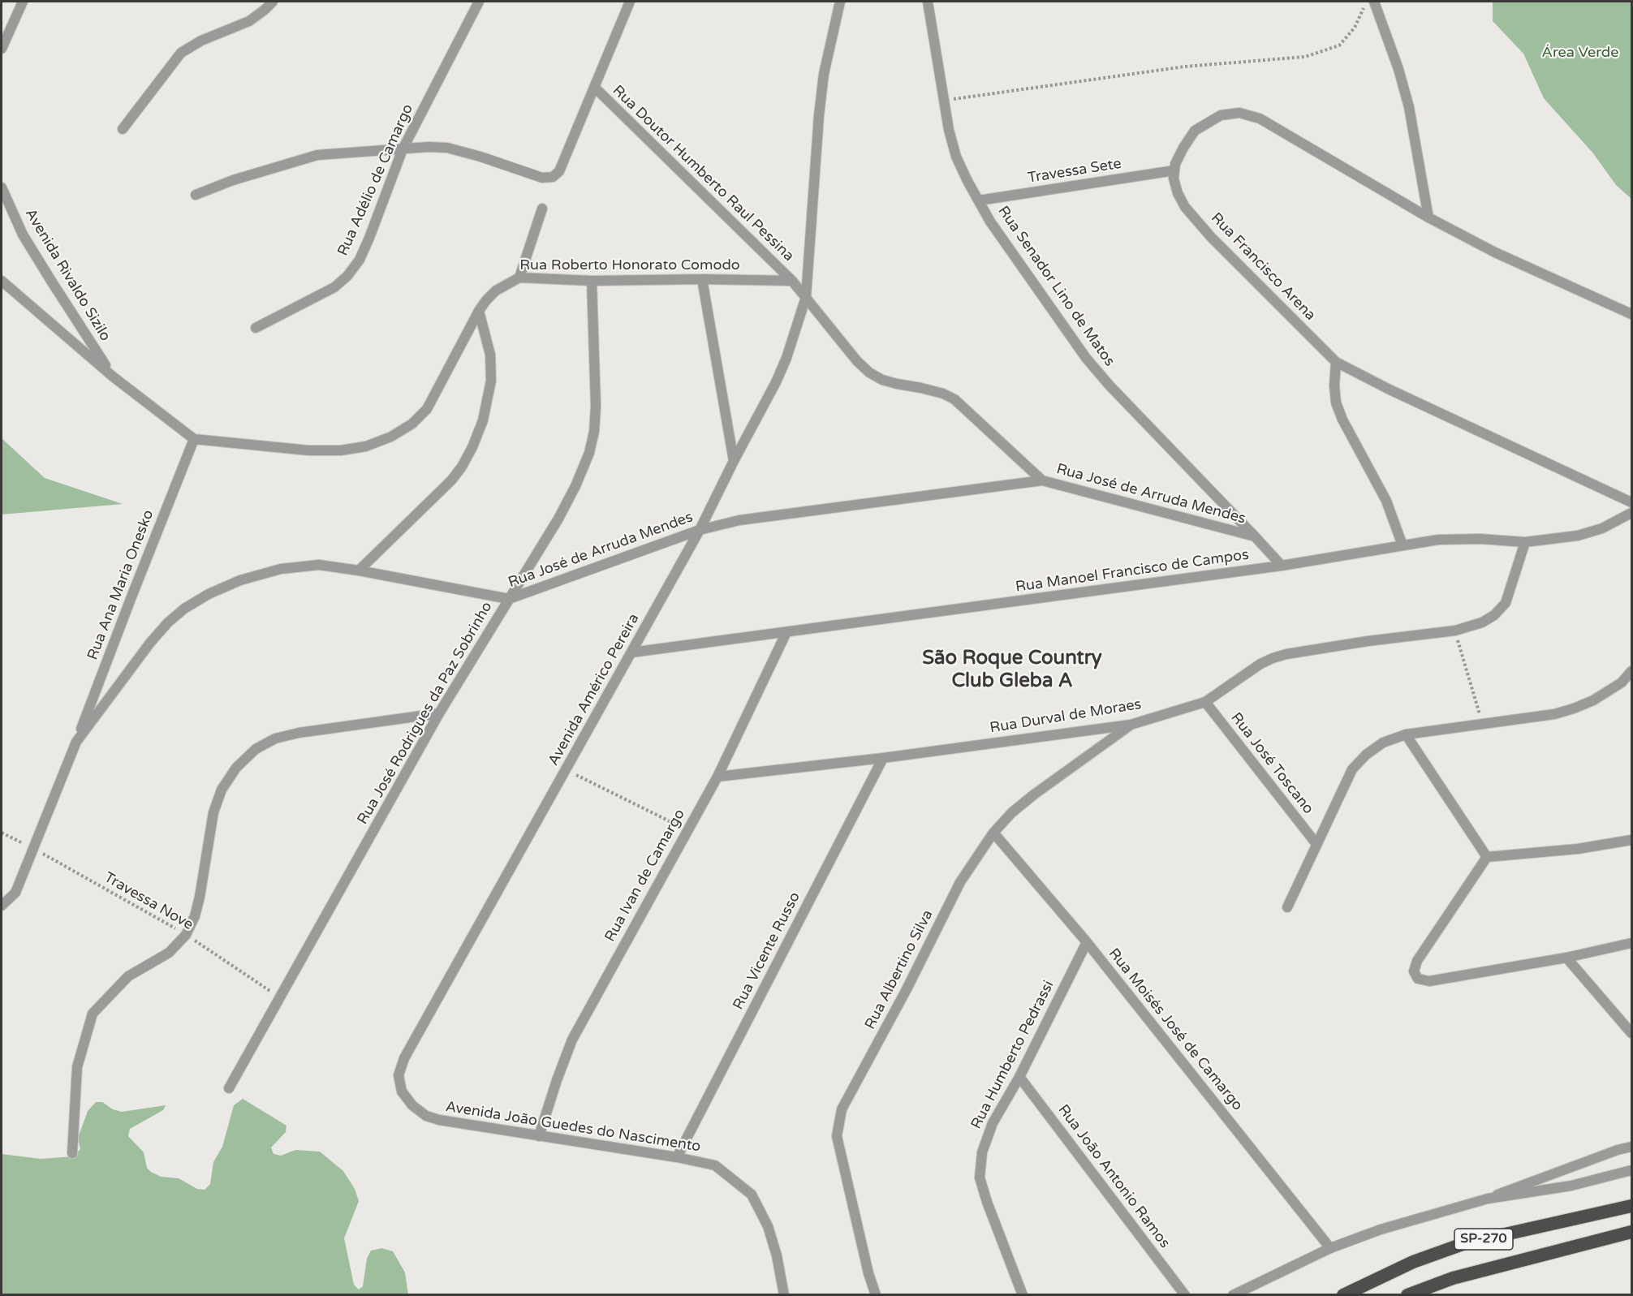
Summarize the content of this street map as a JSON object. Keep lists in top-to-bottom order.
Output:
{
  "streets": {
    "highway": ["SP-270"],
    "street": [
      "Travessa Sete",
      "Rua Doutor Humberto Raul Pessina",
      "Rua Adélio de Camargo",
      "Rua Roberto Honorato Comodo",
      "Rua Francisco Arena",
      "Avenida Rivaldo Sizilo",
      "Rua Senador Lino de Matos",
      "Rua José de Arruda Mendes",
      "Rua Manoel Francisco de Campos",
      "Rua Ana Maria Onesko",
      "Avenida Américo Pereira",
      "Rua José Rodrigues da Paz Sobrinho",
      "Rua Durval de Moraes",
      "Rua José Toscano",
      "Rua Ivan de Camargo",
      "Rua Vicente Russo",
      "Rua Albertino Silva",
      "Rua Moisés José de Camargo",
      "Rua Humberto Pedrassi",
      "Avenida João Guedes do Nascimento",
      "Rua João Antonio Ramos"
    ],
    "path": ["Travessa Nove"]
  },
  "crossings": [
    ["Travessa Sete", "Rua Francisco Arena"],
    ["Travessa Sete", "Rua Senador Lino de Matos"],
    ["Rua Doutor Humberto Raul Pessina", "Rua Roberto Honorato Comodo"],
    ["Rua Roberto Honorato Comodo", "Rua Ana Maria Onesko"],
    ["Rua Roberto Honorato Comodo", "Rua José Rodrigues da Paz Sobrinho"],
    ["Rua Senador Lino de Matos", "Rua José de Arruda Mendes"],
    ["Rua José de Arruda Mendes", "Rua Manoel Francisco de Campos"],
    ["Rua José de Arruda Mendes", "Rua Ana Maria Onesko"],
    ["Rua José de Arruda Mendes", "Avenida Américo Pereira"],
    ["Rua José de Arruda Mendes", "Rua José Rodrigues da Paz Sobrinho"],
    ["Rua José de Arruda Mendes", "Travessa Nove"],
    ["Rua Manoel Francisco de Campos", "Avenida Américo Pereira"],
    ["Rua Manoel Francisco de Campos", "Rua Durval de Moraes"],
    ["Rua Manoel Francisco de Campos", "Rua Ivan de Camargo"],
    ["Avenida Américo Pereira", "Avenida João Guedes do Nascimento"],
    ["Rua José Rodrigues da Paz Sobrinho", "Travessa Nove"],
    ["Rua Durval de Moraes", "Rua José Toscano"],
    ["Rua Durval de Moraes", "Rua Ivan de Camargo"],
    ["Rua Durval de Moraes", "Rua Vicente Russo"],
    ["Rua Durval de Moraes", "Rua Albertino Silva"],
    ["Rua Ivan de Camargo", "Avenida João Guedes do Nascimento"],
    ["Rua Vicente Russo", "Avenida João Guedes do Nascimento"],
    ["Rua Albertino Silva", "Rua Moisés José de Camargo"],
    ["Rua Moisés José de Camargo", "Rua Humberto Pedrassi"],
    ["Rua Humberto Pedrassi", "Rua João Antonio Ramos"]
  ],
  "districts": ["São Roque Country Club Gleba A"],
  "parks": ["Área Verde"]
}
